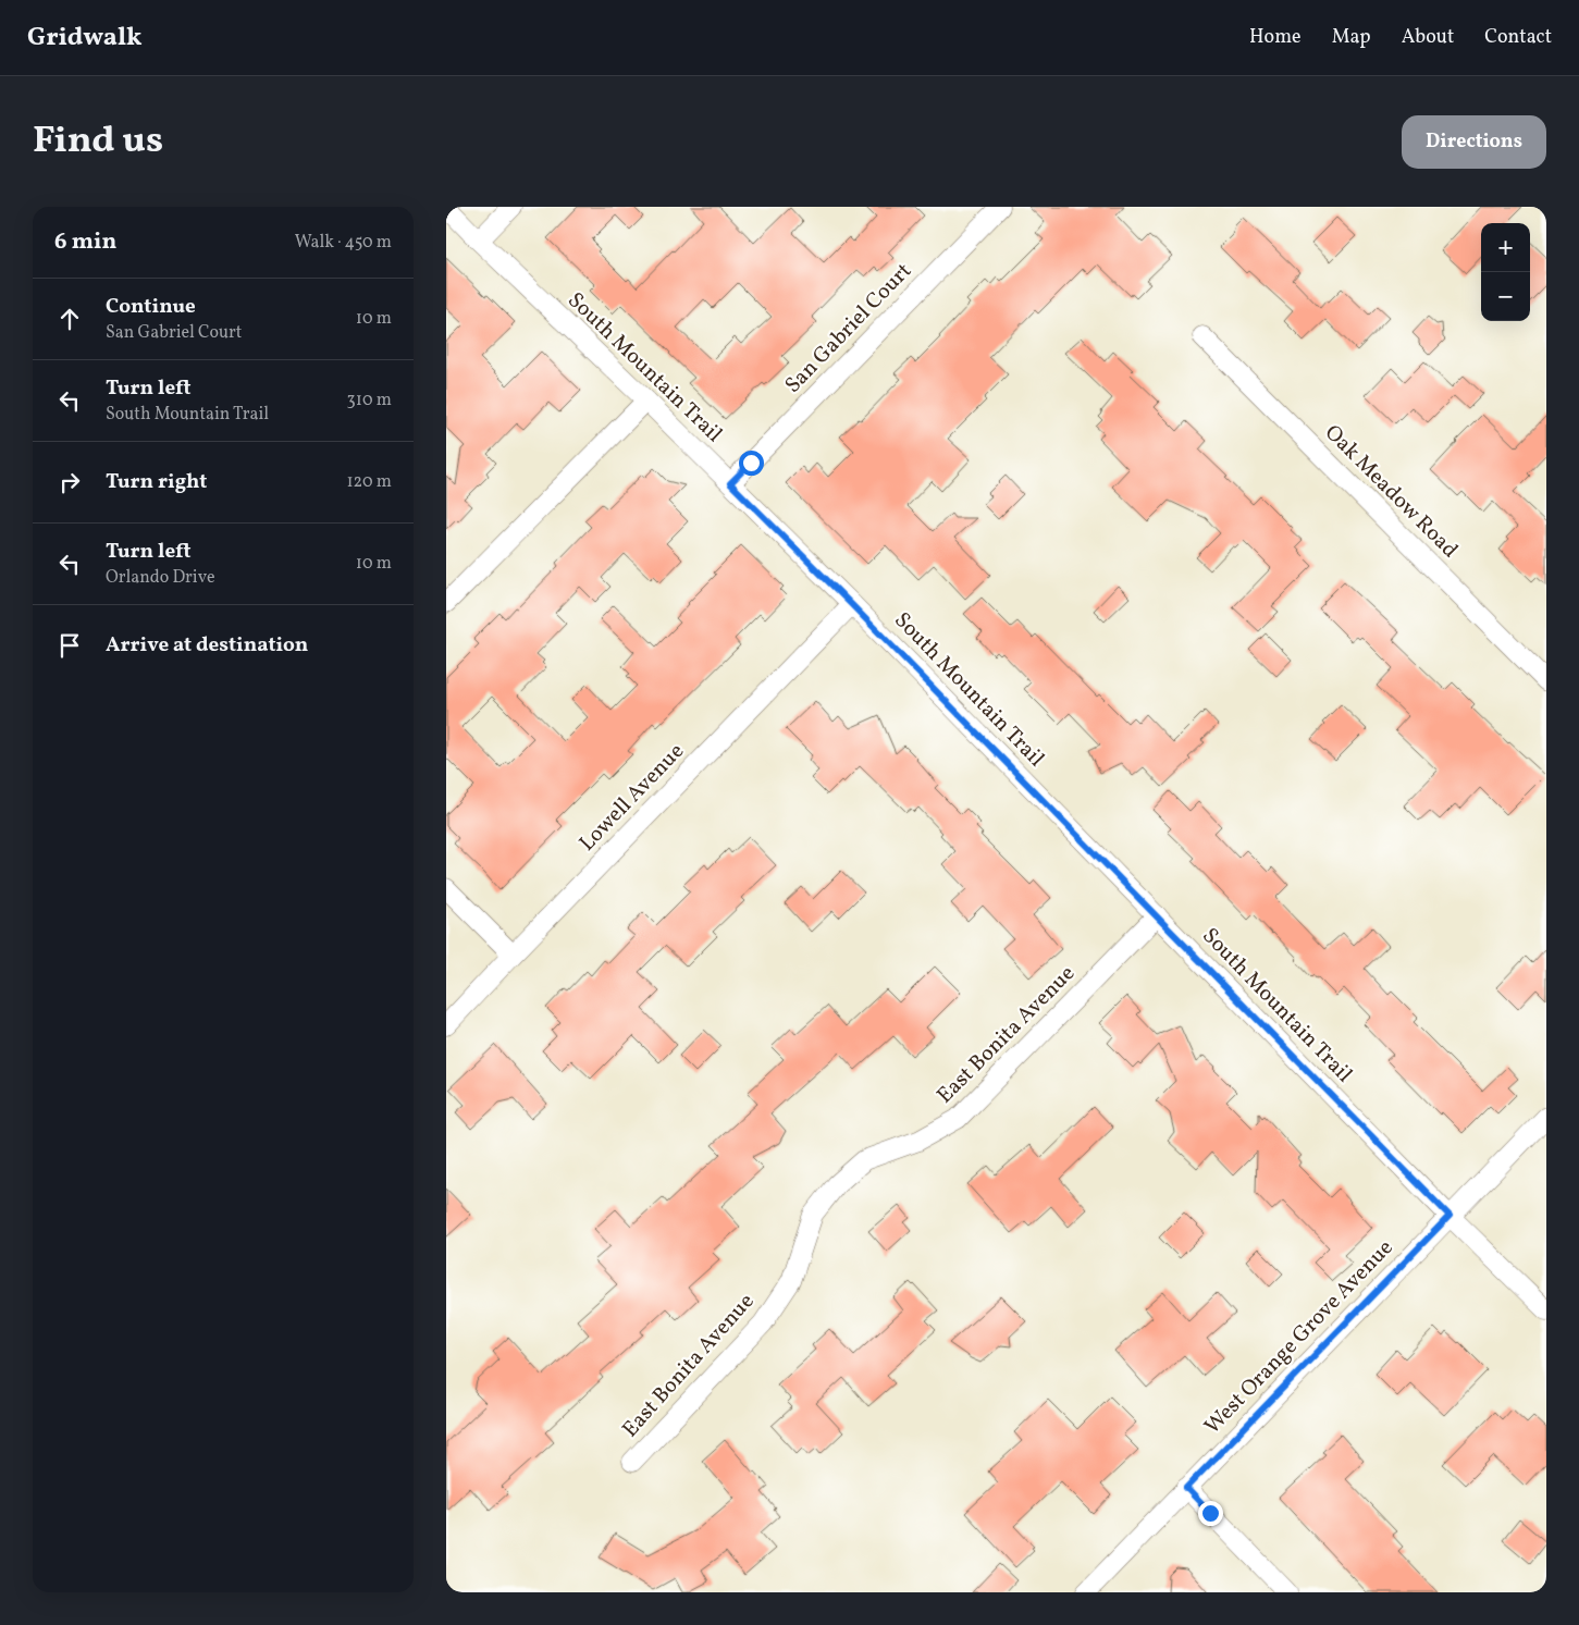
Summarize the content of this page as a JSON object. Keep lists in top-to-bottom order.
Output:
{
  "streets": {
    "street": [
      "San Gabriel Court",
      "South Mountain Trail",
      "Oak Meadow Road",
      "Lowell Avenue",
      "East Bonita Avenue",
      "West Orange Grove Avenue"
    ]
  },
  "crossings": [
    ["San Gabriel Court", "South Mountain Trail"],
    ["South Mountain Trail", "Lowell Avenue"],
    ["South Mountain Trail", "East Bonita Avenue"],
    ["South Mountain Trail", "West Orange Grove Avenue"]
  ],
  "page": {
    "header": "Gridwalk",
    "nav": [
      "Home",
      "Map",
      "About",
      "Contact"
    ],
    "title": "Find us",
    "buttons": "Directions",
    "heading": ["6 min", "Walk · 450 m"],
    "map_buttons": ["+", "−"],
    "list": [
      ["Continue", "San Gabriel Court", "10 m"],
      ["Turn left", "South Mountain Trail", "310 m"],
      ["Turn right", "120 m"],
      ["Turn left", "Orlando Drive", "10 m"],
      "Arrive at destination"
    ]
  }
}
